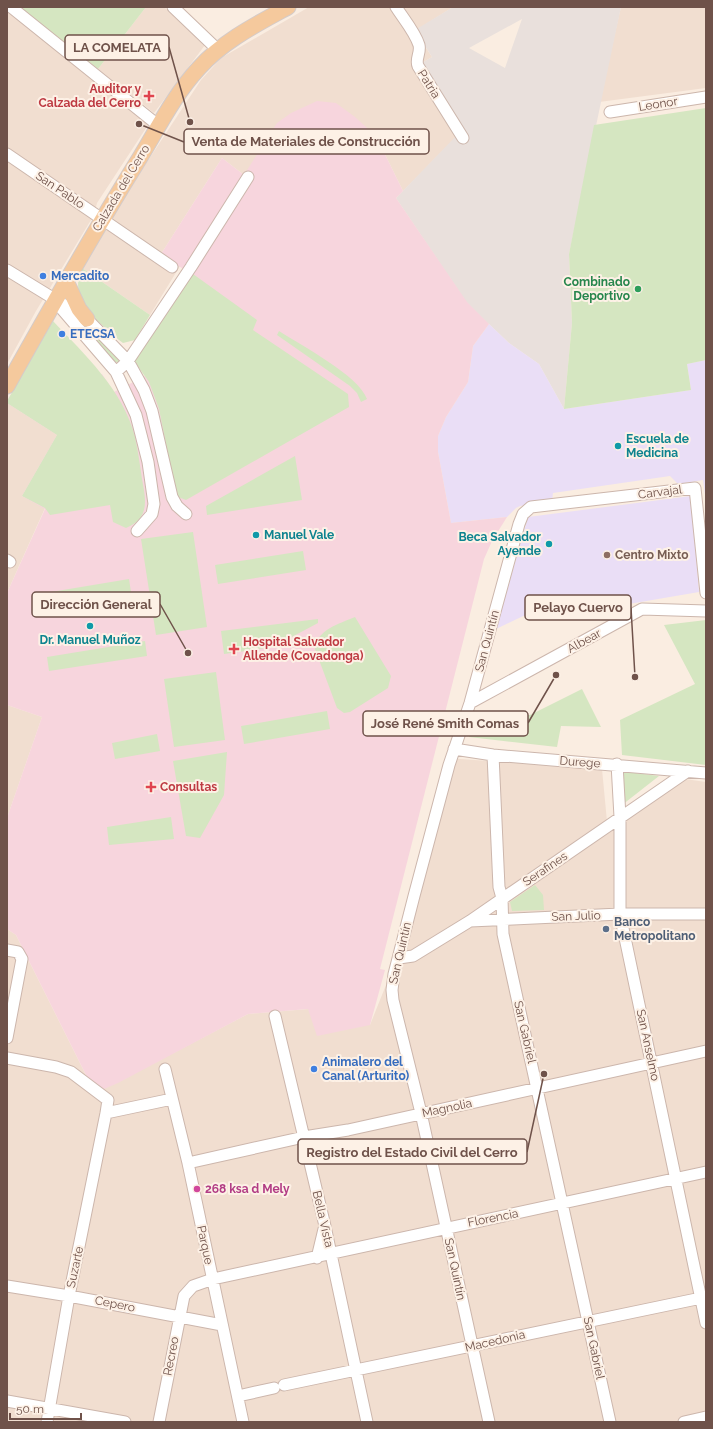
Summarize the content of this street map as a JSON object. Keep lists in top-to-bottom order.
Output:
{
  "streets": {
    "main road": ["Calzada del Cerro"],
    "street": [
      "Patria",
      "Leonor",
      "San Pablo",
      "Carvajal",
      "San Quintín",
      "Albear",
      "Durege",
      "Serafines",
      "San Julio",
      "San Gabriel",
      "San Anselmo",
      "Magnolia",
      "Florencia",
      "Bella Vista",
      "Parque",
      "Suzarte",
      "Cepero",
      "Macedonia",
      "Recreo"
    ]
  },
  "crossings": [
    ["Calzada del Cerro", "San Pablo"],
    ["Carvajal", "San Quintín"],
    ["San Quintín", "Albear"],
    ["San Quintín", "Durege"],
    ["San Quintín", "Serafines"],
    ["San Quintín", "Magnolia"],
    ["San Quintín", "Florencia"],
    ["San Quintín", "Macedonia"],
    ["Durege", "Serafines"],
    ["Durege", "San Gabriel"],
    ["Durege", "San Anselmo"],
    ["Serafines", "San Julio"],
    ["Serafines", "San Gabriel"],
    ["Serafines", "San Anselmo"],
    ["San Julio", "San Gabriel"],
    ["San Julio", "San Anselmo"],
    ["San Gabriel", "Magnolia"],
    ["San Gabriel", "Florencia"],
    ["San Gabriel", "Macedonia"],
    ["San Anselmo", "Magnolia"],
    ["San Anselmo", "Florencia"],
    ["San Anselmo", "Macedonia"],
    ["Magnolia", "Bella Vista"],
    ["Magnolia", "Parque"],
    ["Florencia", "Bella Vista"],
    ["Florencia", "Parque"],
    ["Florencia", "Recreo"],
    ["Bella Vista", "Macedonia"],
    ["Parque", "Cepero"],
    ["Parque", "Macedonia"],
    ["Suzarte", "Cepero"],
    ["Cepero", "Recreo"]
  ],
  "places": {
    "health": ["Auditor y Calzada del Cerro", "Hospital Salvador Allende (Covadonga)", "Consultas"],
    "other": [
      "LA COMELATA",
      "Venta de Materiales de Construcción",
      "Mercadito",
      "Combinado Deportivo",
      "ETECSA",
      "Escuela de Medicina",
      "Manuel Vale",
      "Beca Salvador Ayende",
      "Centro Mixto",
      "Dr. Manuel Muñoz",
      "Dirección General",
      "José René Smith Comas",
      "Pelayo Cuervo",
      "Banco Metropolitano",
      "Animalero del Canal (Arturito)",
      "Registro del Estado Civil del Cerro",
      "268 ksa d Mely"
    ]
  },
  "scale_bar": "50 m"
}
